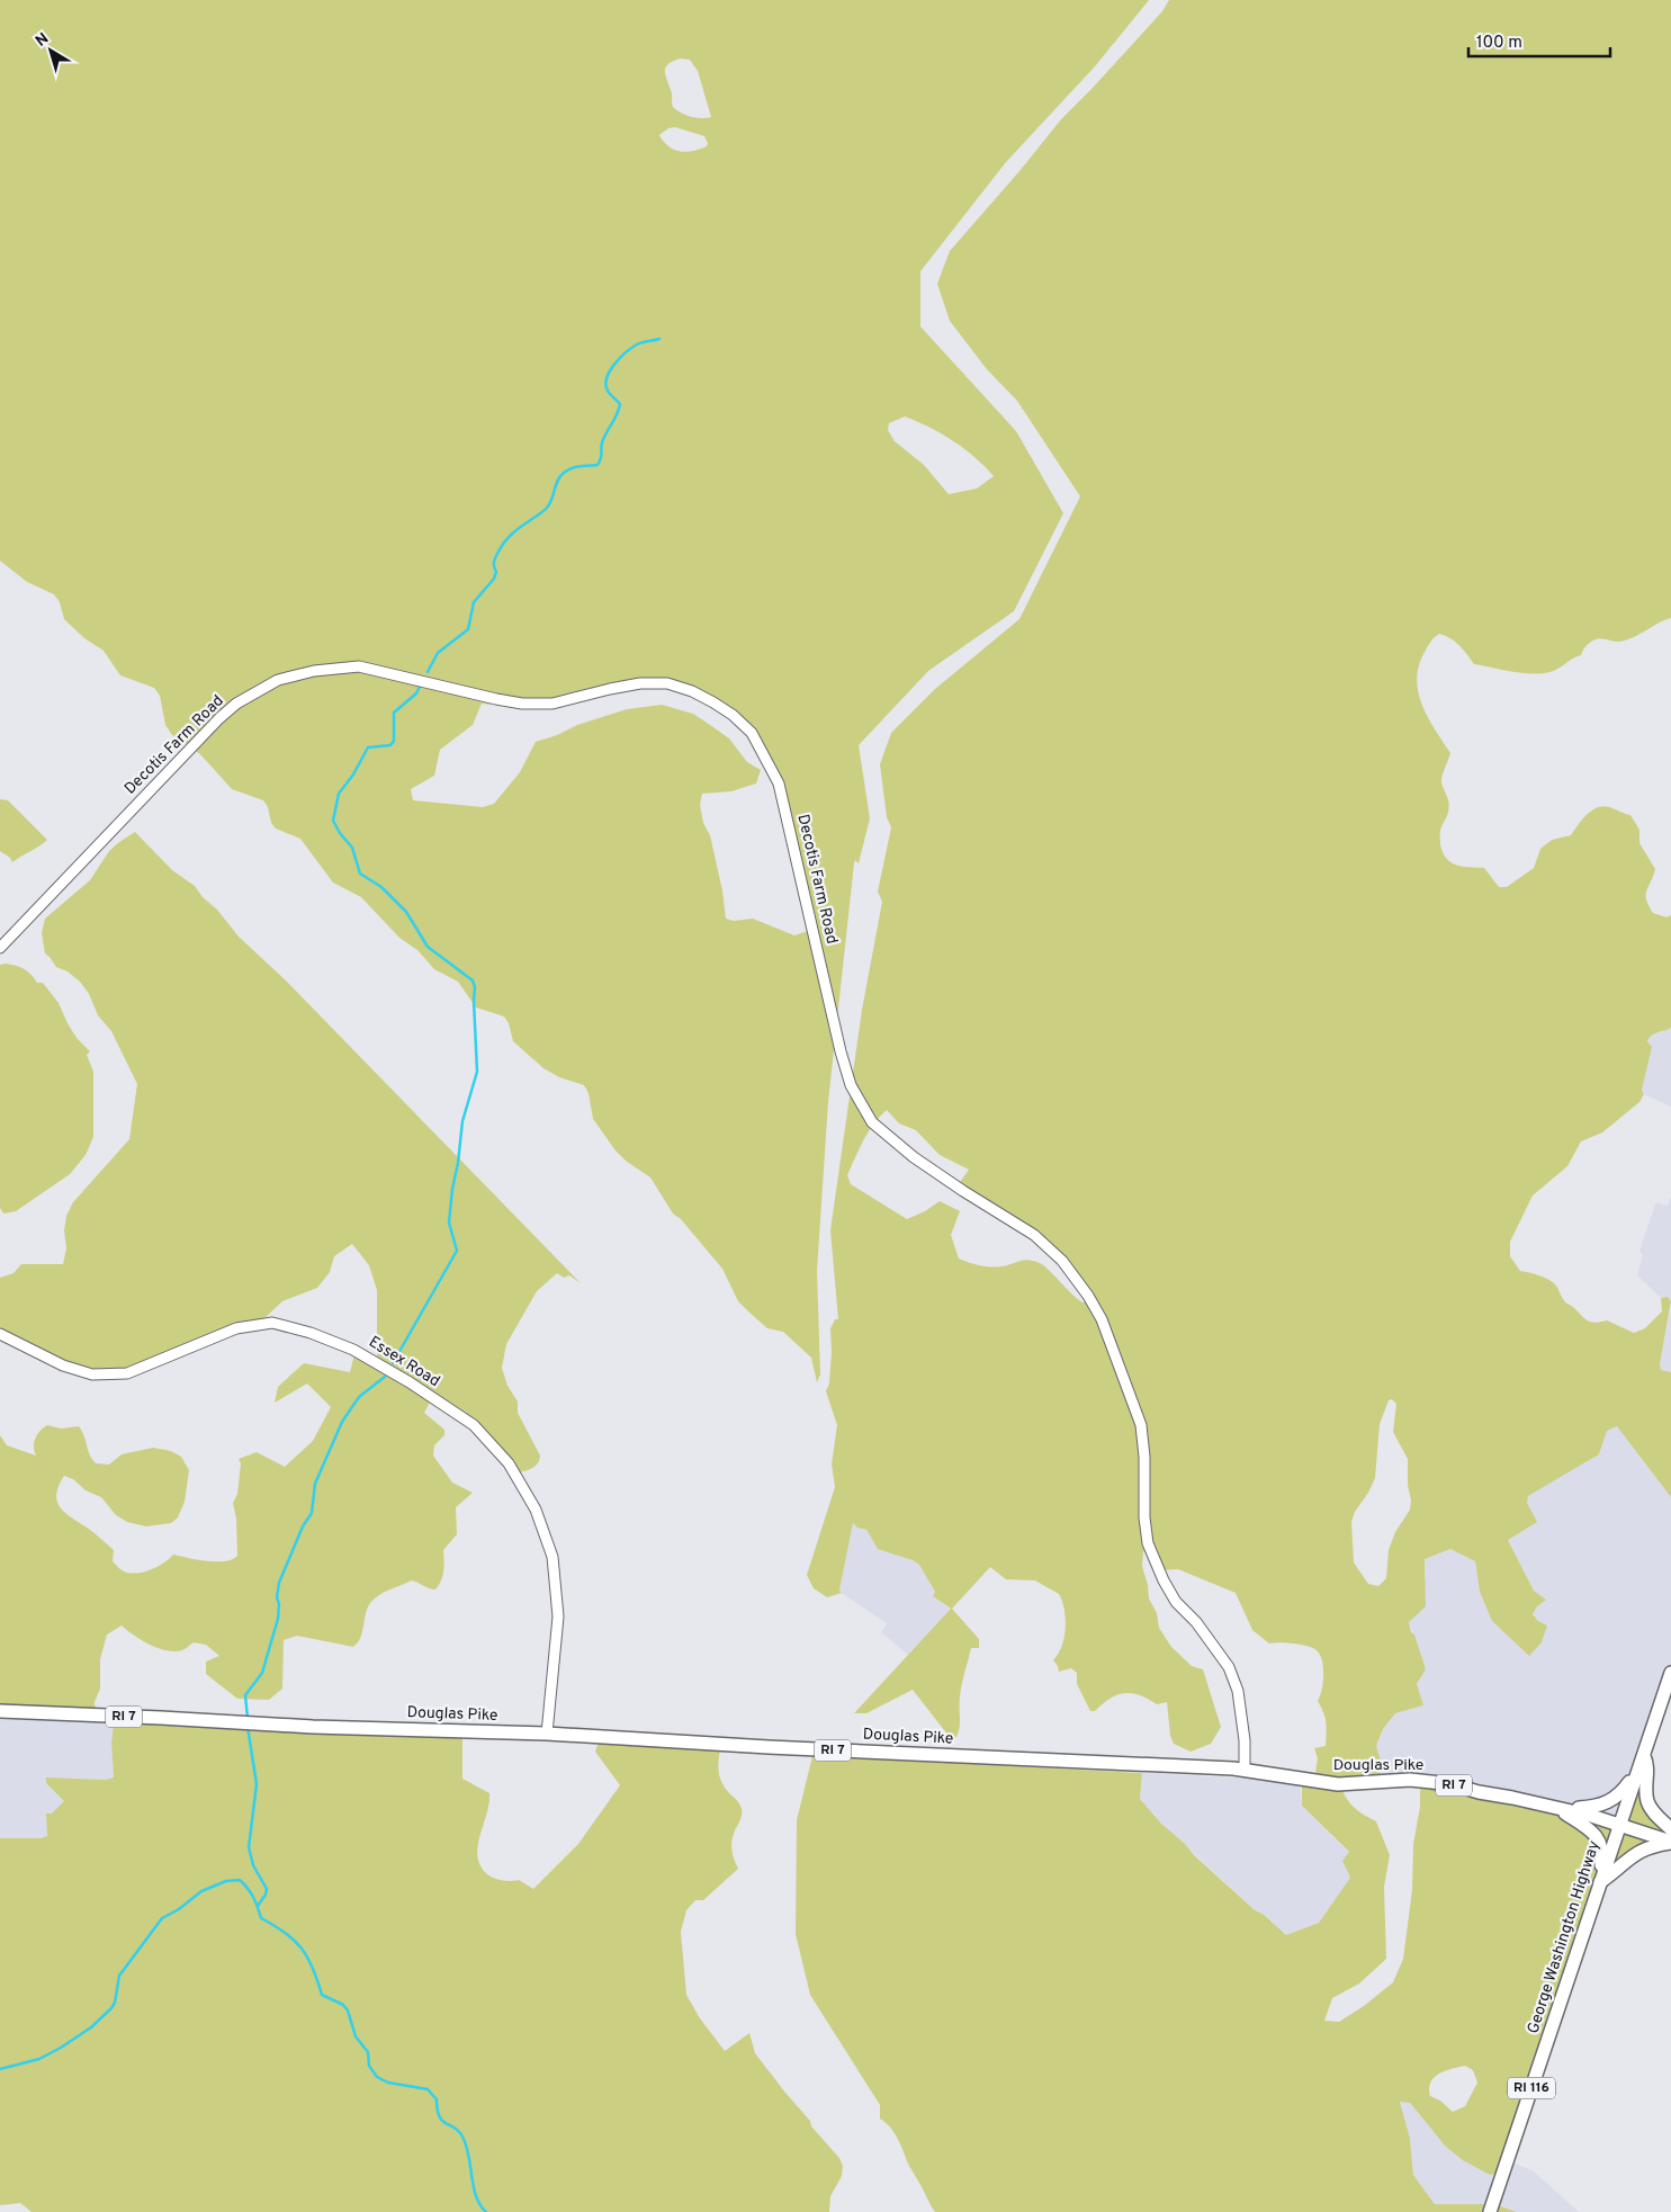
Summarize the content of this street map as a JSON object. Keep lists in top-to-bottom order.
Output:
{
  "streets": {
    "main road": [
      "Douglas Pike",
      "RI 7",
      "George Washington Highway",
      "RI 116"
    ],
    "street": ["Decotis Farm Road", "Essex Road"]
  },
  "crossings": [
    ["Decotis Farm Road", "Douglas Pike"],
    ["Essex Road", "Douglas Pike"],
    ["Douglas Pike", "George Washington Highway"]
  ],
  "scale_bar": "100 m",
  "north": "top left"
}
